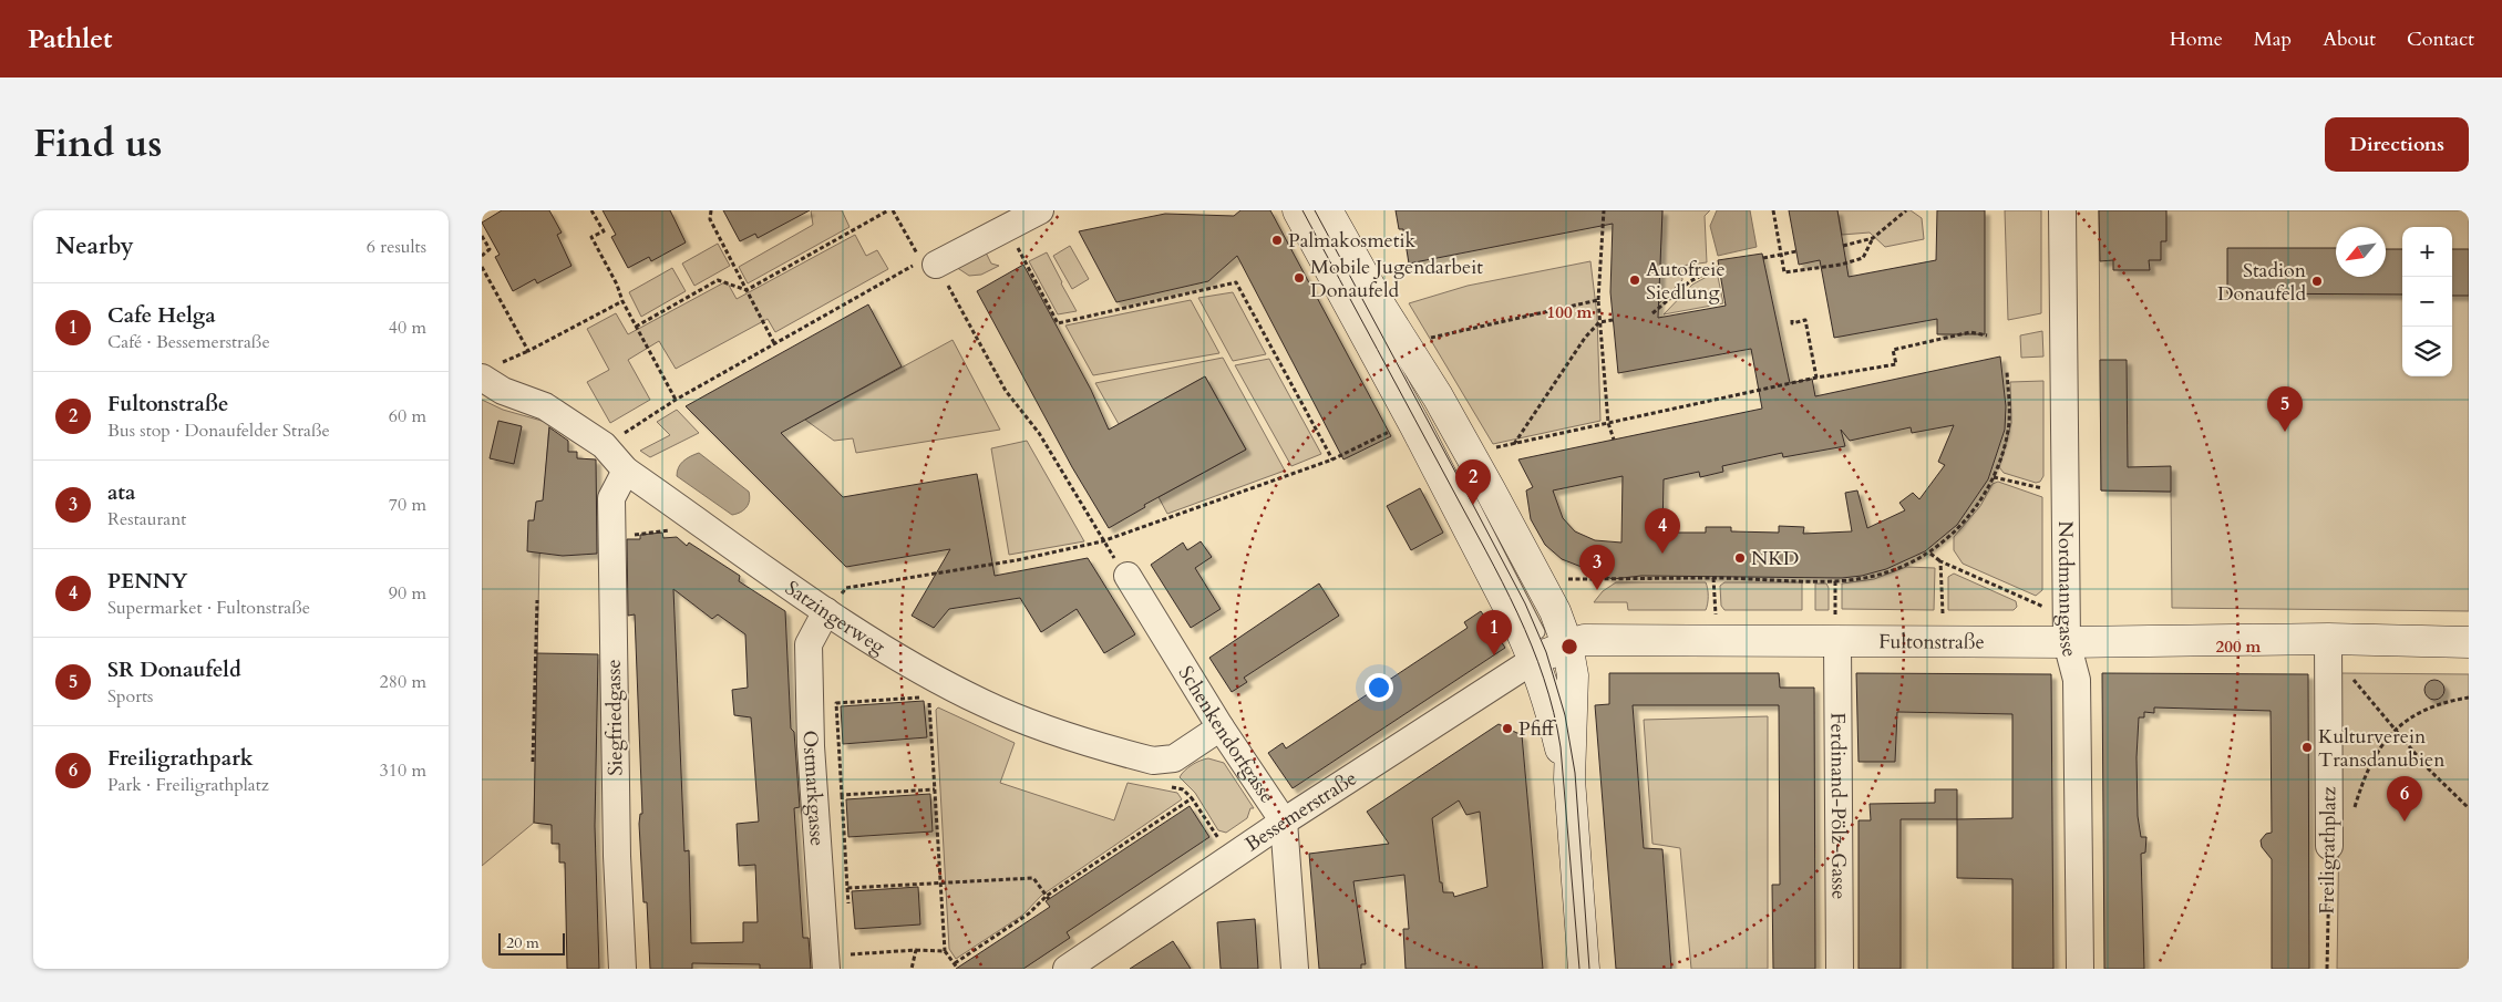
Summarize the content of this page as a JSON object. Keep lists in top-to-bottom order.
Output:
{
  "streets": {
    "main road": ["Fultonstraße"],
    "street": [
      "Nordmanngasse",
      "Satzingerweg",
      "Siegfriedgasse",
      "Schenkendorfgasse",
      "Ostmarkgasse",
      "Ferdinand-Pölz-Gasse",
      "Bessemerstraße",
      "Freiligrathplatz"
    ]
  },
  "crossings": [
    ["Nordmanngasse", "Fultonstraße"],
    ["Satzingerweg", "Siegfriedgasse"],
    ["Satzingerweg", "Schenkendorfgasse"],
    ["Satzingerweg", "Ostmarkgasse"],
    ["Fultonstraße", "Ferdinand-Pölz-Gasse"],
    ["Fultonstraße", "Bessemerstraße"],
    ["Fultonstraße", "Freiligrathplatz"],
    ["Schenkendorfgasse", "Bessemerstraße"]
  ],
  "places": [
    "Palmakosmetik",
    "Mobile Jugendarbeit Donaufeld",
    "Autofreie Siedlung",
    "Stadion Donaufeld",
    "NKD",
    "Pfiff",
    "Kulturverein Transdanubien"
  ],
  "scale_bar": "20 m",
  "north": "bottom left",
  "page": {
    "header": "Pathlet",
    "nav": [
      "Home",
      "Map",
      "About",
      "Contact"
    ],
    "title": "Find us",
    "buttons": "Directions",
    "heading": ["Nearby", "6 results"],
    "map_buttons": ["+", "−"],
    "list": [
      {
        "mark": "1",
        "name": "Cafe Helga",
        "note": "Café · Bessemerstraße",
        "value": "40 m"
      },
      {
        "mark": "2",
        "name": "Fultonstraße",
        "note": "Bus stop · Donaufelder Straße",
        "value": "60 m"
      },
      {
        "mark": "3",
        "name": "ata",
        "note": "Restaurant",
        "value": "70 m"
      },
      {
        "mark": "4",
        "name": "PENNY",
        "note": "Supermarket · Fultonstraße",
        "value": "90 m"
      },
      {
        "mark": "5",
        "name": "SR Donaufeld",
        "note": "Sports",
        "value": "280 m"
      },
      {
        "mark": "6",
        "name": "Freiligrathpark",
        "note": "Park · Freiligrathplatz",
        "value": "310 m"
      }
    ],
    "pins": [
      "5",
      "2",
      "4",
      "3",
      "1",
      "6"
    ],
    "scale": "20 m"
  },
  "rings": ["100 m", "200 m"]
}
